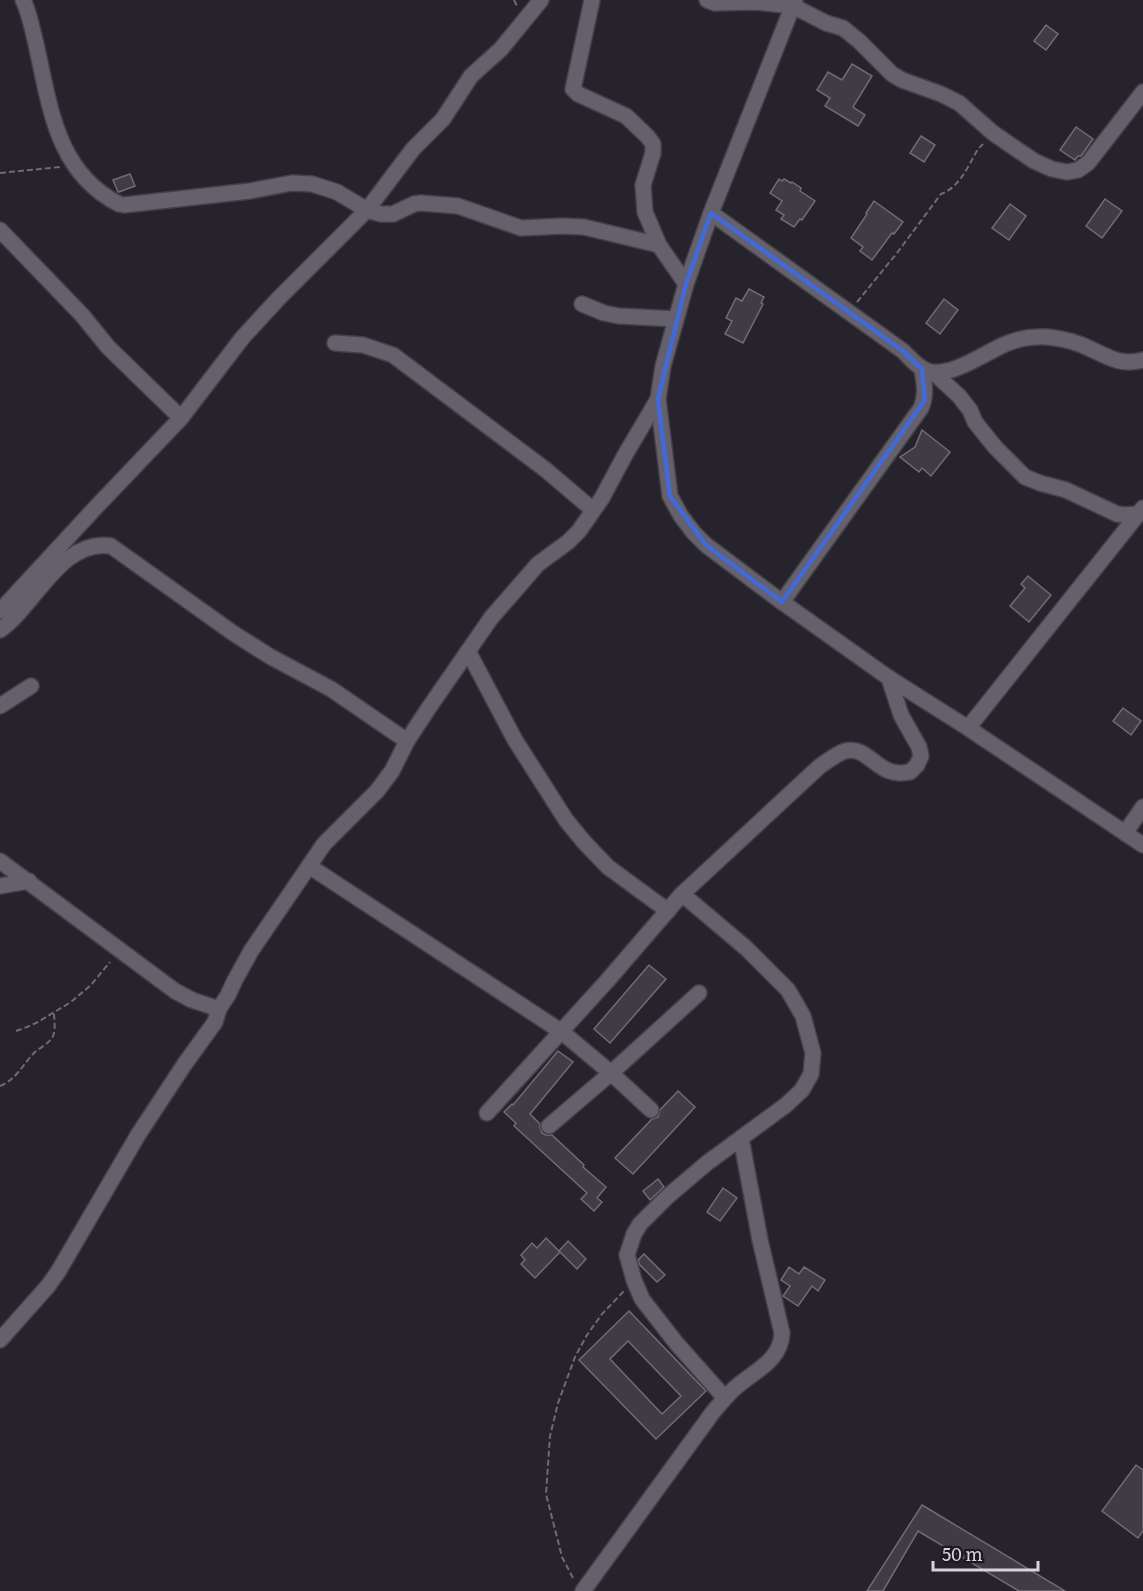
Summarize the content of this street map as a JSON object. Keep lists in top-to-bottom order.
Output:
{
  "scale_bar": "50 m"
}
